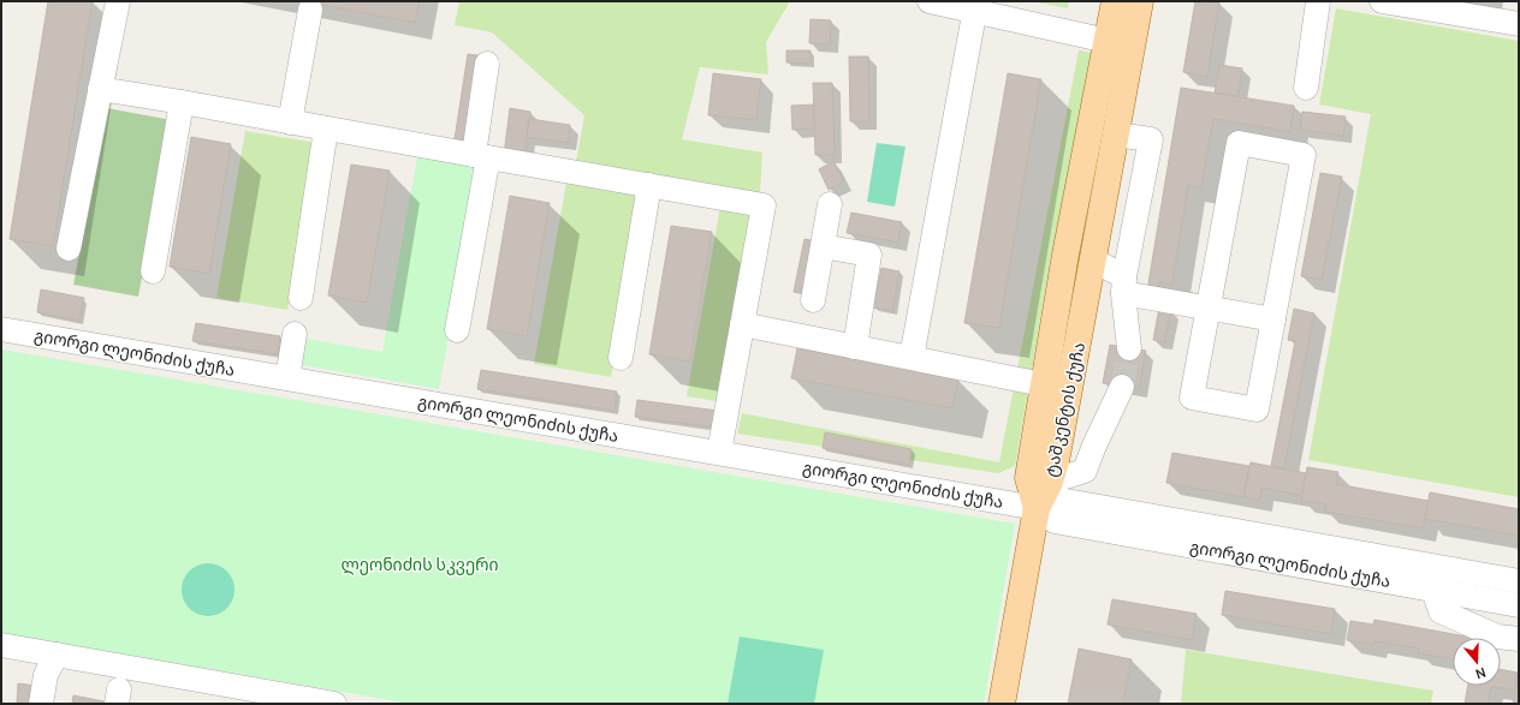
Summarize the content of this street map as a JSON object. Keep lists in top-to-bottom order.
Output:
{
  "streets": {
    "main road": ["ტაშკენტის ქუჩა"],
    "street": ["გიორგი ლეონიძის ქუჩა"]
  },
  "crossings": [
    ["გიორგი ლეონიძის ქუჩა", "ტაშკენტის ქუჩა"]
  ],
  "parks": ["ლეონიძის სკვერი"],
  "north": "bottom"
}
